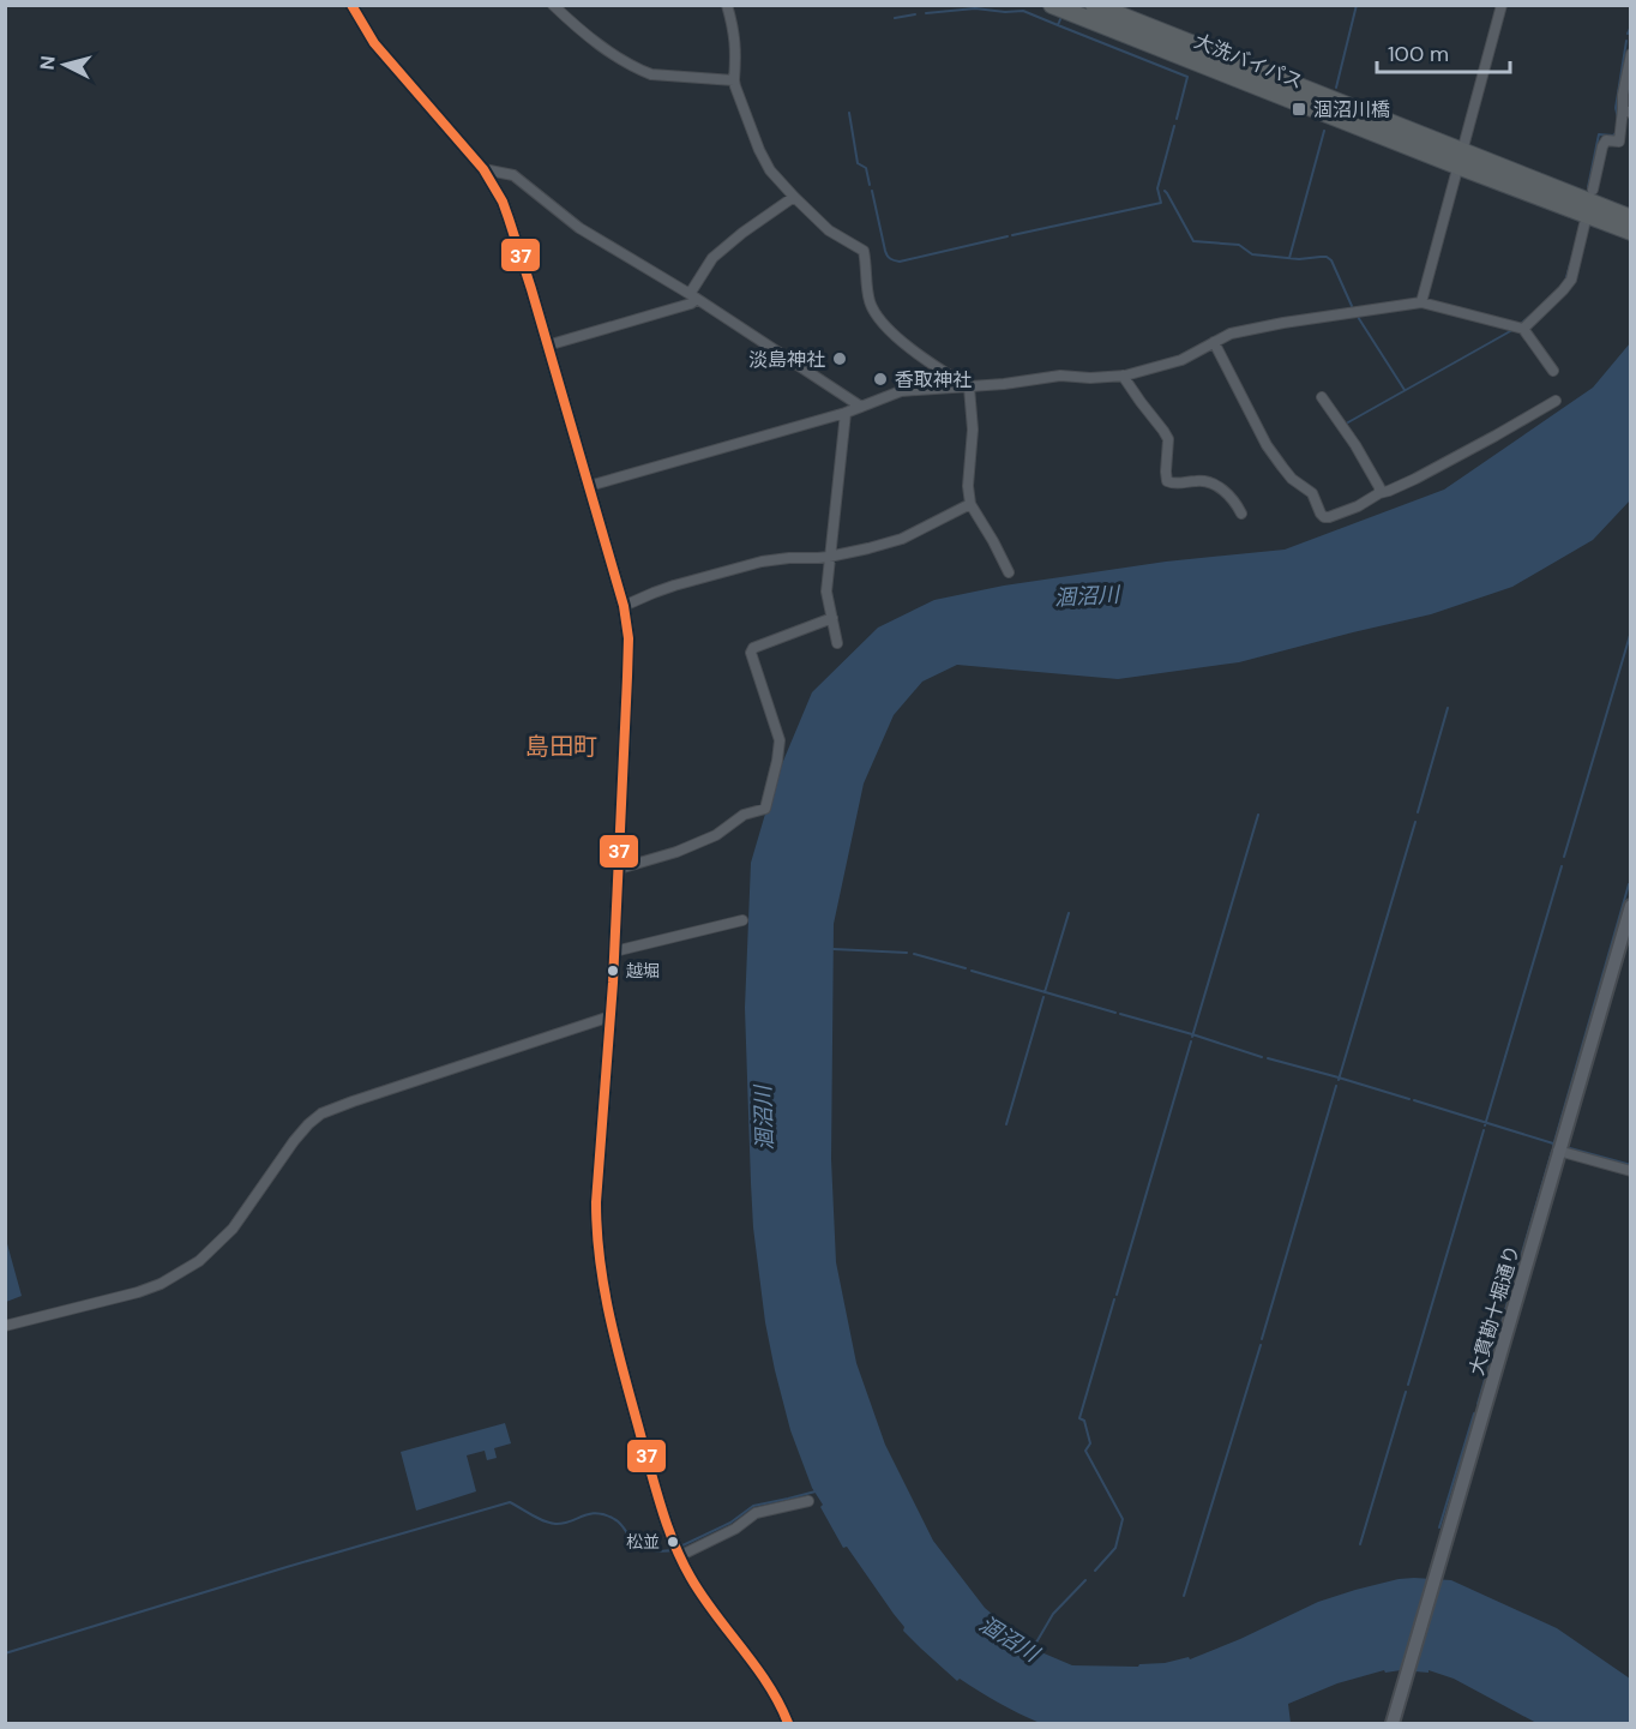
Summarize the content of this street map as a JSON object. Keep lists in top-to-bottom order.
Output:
{
  "streets": {
    "highway": ["大洗バイパス"],
    "main road": ["大貫勘十堀通り"]
  },
  "districts": ["島田町"],
  "water": ["涸沼川"],
  "places": {
    "transit": ["涸沼川橋"],
    "other": [
      "淡島神社",
      "香取神社",
      "越堀",
      "松並"
    ]
  },
  "lines": ["transit line 37"],
  "scale_bar": "100 m",
  "north": "left"
}
